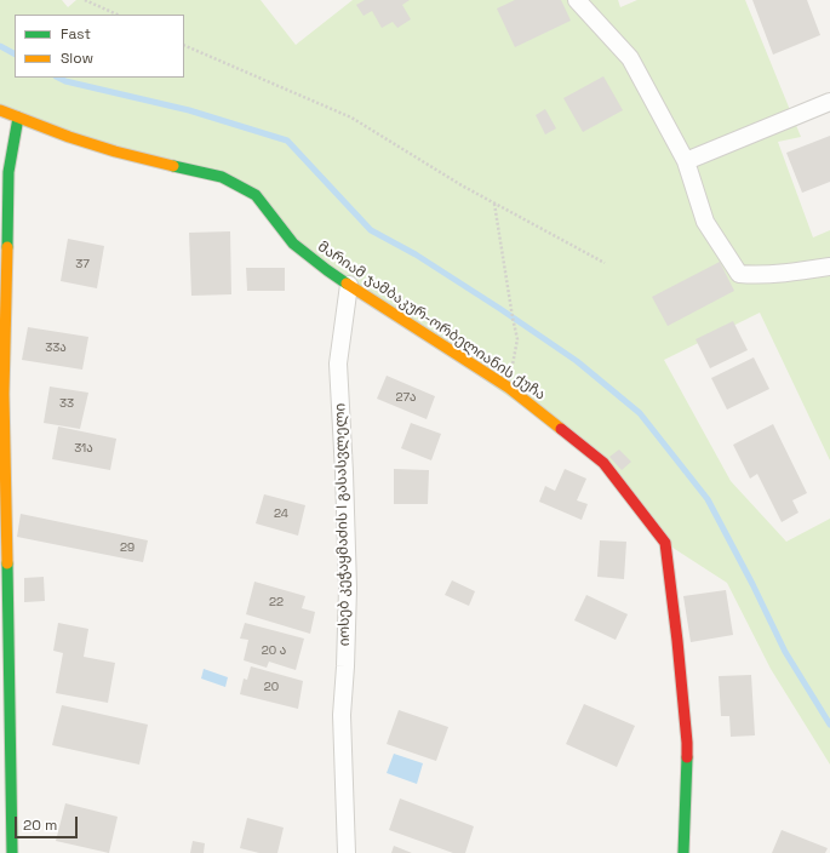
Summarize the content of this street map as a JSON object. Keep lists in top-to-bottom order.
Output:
{
  "streets": {
    "street": ["მარიამ ჯამბაკურ-ორბელიანის ქუჩა", "იოსებ კეჭაყმაძის I გასასვლელი"]
  },
  "crossings": [
    ["მარიამ ჯამბაკურ-ორბელიანის ქუჩა", "იოსებ კეჭაყმაძის I გასასვლელი"]
  ],
  "house_numbers": [
    "37",
    "33ა",
    "27ა",
    "33",
    "31ა",
    "24",
    "29",
    "22",
    "20 ა",
    "20"
  ],
  "legend": ["Fast", "Slow"],
  "scale_bar": "20 m"
}
